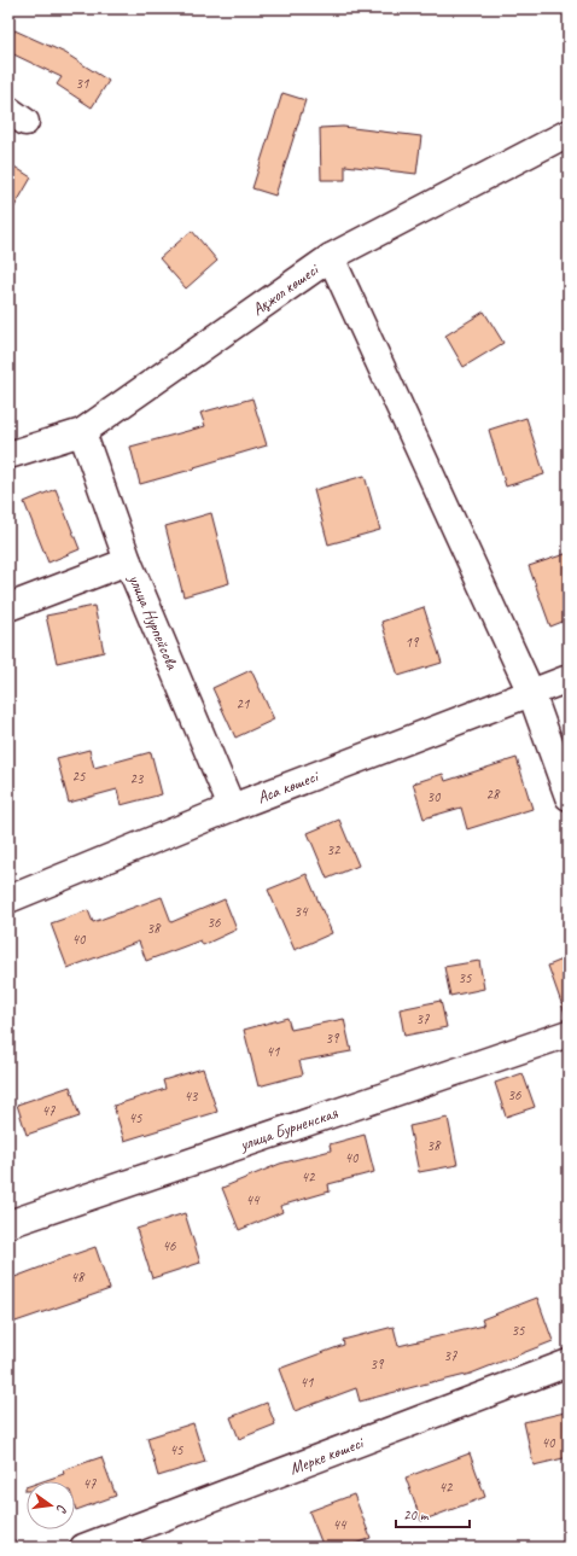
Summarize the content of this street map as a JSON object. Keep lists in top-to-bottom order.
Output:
{
  "streets": {
    "street": [
      "Ақжол көшесі",
      "улица Нурпейсова",
      "Аса көшесі",
      "улица Бурненская",
      "Мерке көшесі"
    ]
  },
  "crossings": [
    ["Ақжол көшесі", "улица Нурпейсова"],
    ["улица Нурпейсова", "Аса көшесі"]
  ],
  "house_numbers": [
    "31",
    "19",
    "21",
    "25",
    "23",
    "28",
    "30",
    "32",
    "34",
    "36",
    "38",
    "40",
    "35",
    "37",
    "39",
    "41",
    "36",
    "43",
    "47",
    "45",
    "38",
    "40",
    "42",
    "44",
    "46",
    "48",
    "35",
    "37",
    "39",
    "41",
    "40",
    "45",
    "47",
    "42",
    "44"
  ],
  "scale_bar": "20 m",
  "north": "right"
}
